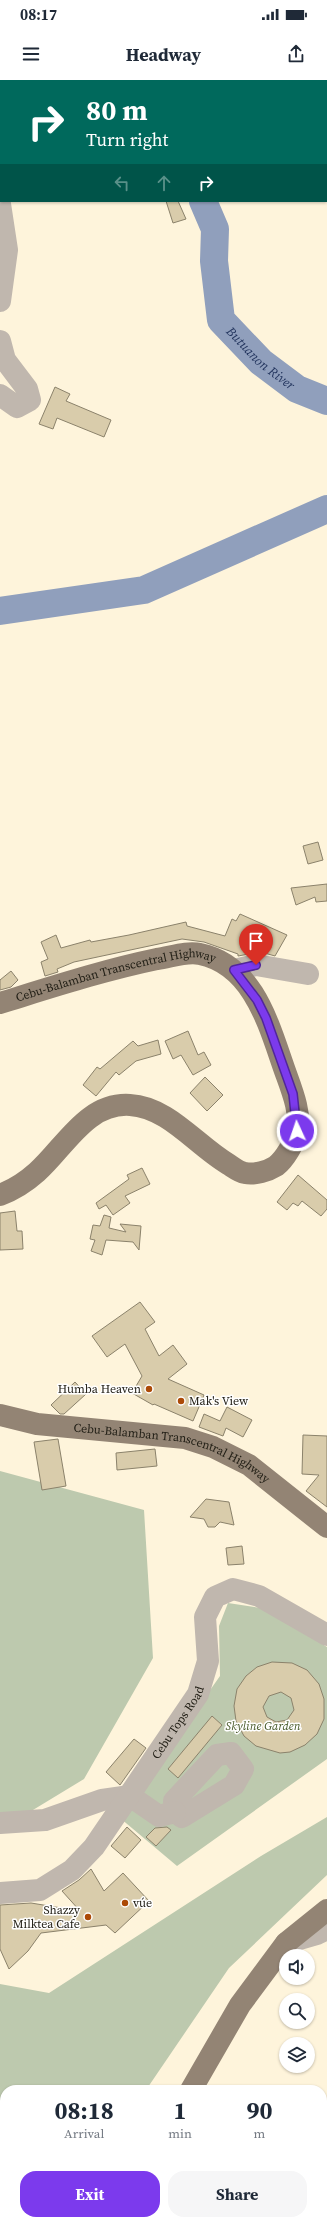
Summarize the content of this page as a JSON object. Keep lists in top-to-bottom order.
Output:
{
  "streets": {
    "main road": ["Cebu-Balamban Transcentral Highway"],
    "street": ["Cebu Tops Road"]
  },
  "water": ["Butuanon River"],
  "parks": ["Skyline Garden"],
  "places": [
    "Humba Heaven",
    "Mak's View",
    "vúe",
    "Shazzy Milktea Cafe"
  ],
  "page": {
    "status": "08:17",
    "header": "Headway",
    "turn": ["80 m", "Turn right"],
    "eta": [
      "08:18",
      "Arrival",
      "1",
      "min",
      "90",
      "m"
    ],
    "buttons": ["Exit", "Share"]
  }
}
